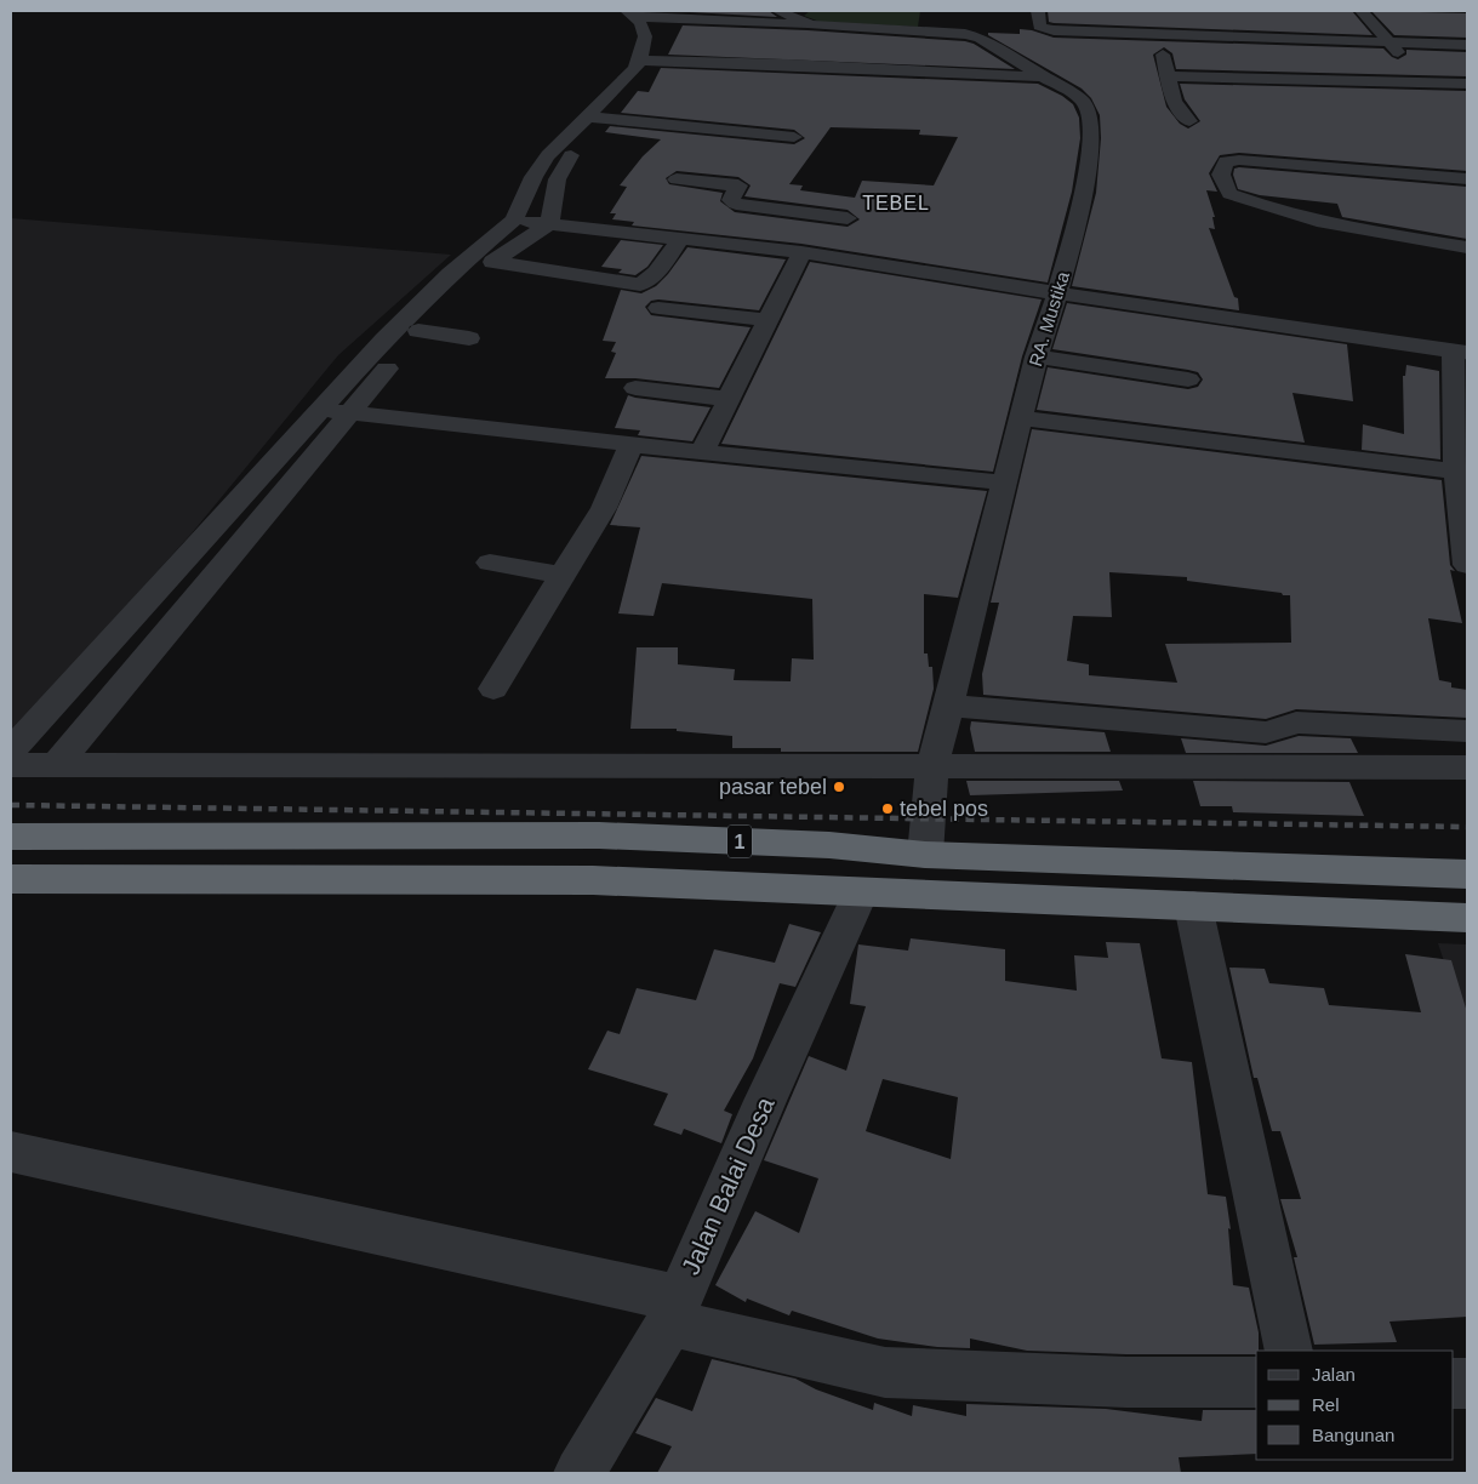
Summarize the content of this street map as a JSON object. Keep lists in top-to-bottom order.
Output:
{
  "streets": {
    "highway": ["1"],
    "street": ["RA. Mustika", "Jalan Balai Desa"]
  },
  "crossings": [
    ["RA. Mustika", "1"],
    ["1", "Jalan Balai Desa"]
  ],
  "districts": ["TEBEL"],
  "places": ["pasar tebel", "tebel pos"],
  "legend": ["Jalan", "Rel", "Bangunan"]
}
